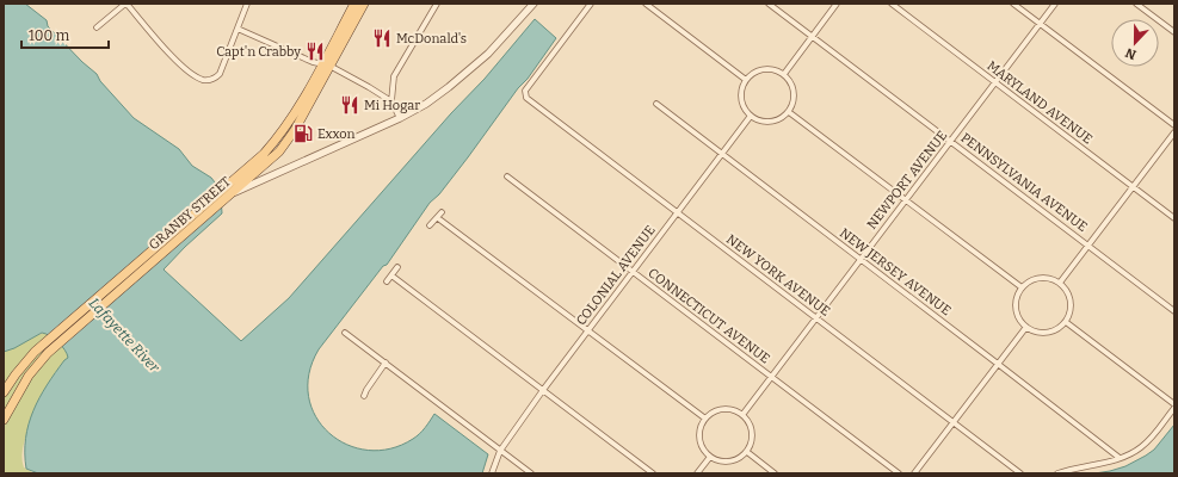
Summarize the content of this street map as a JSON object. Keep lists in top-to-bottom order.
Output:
{
  "streets": {
    "main road": ["GRANBY STREET"],
    "street": [
      "MARYLAND AVENUE",
      "NEWPORT AVENUE",
      "PENNSYLVANIA AVENUE",
      "NEW JERSEY AVENUE",
      "COLONIAL AVENUE",
      "NEW YORK AVENUE",
      "CONNECTICUT AVENUE"
    ]
  },
  "crossings": [
    ["MARYLAND AVENUE", "NEWPORT AVENUE"],
    ["NEWPORT AVENUE", "PENNSYLVANIA AVENUE"],
    ["NEWPORT AVENUE", "NEW JERSEY AVENUE"],
    ["NEWPORT AVENUE", "NEW YORK AVENUE"],
    ["NEWPORT AVENUE", "CONNECTICUT AVENUE"],
    ["NEW JERSEY AVENUE", "COLONIAL AVENUE"],
    ["COLONIAL AVENUE", "NEW YORK AVENUE"],
    ["COLONIAL AVENUE", "CONNECTICUT AVENUE"]
  ],
  "water": ["Lafayette River"],
  "places": {
    "restaurant": ["McDonald's", "Capt'n Crabby", "Mi Hogar"],
    "fuel station": ["Exxon"]
  },
  "scale_bar": "100 m",
  "north": "bottom"
}
